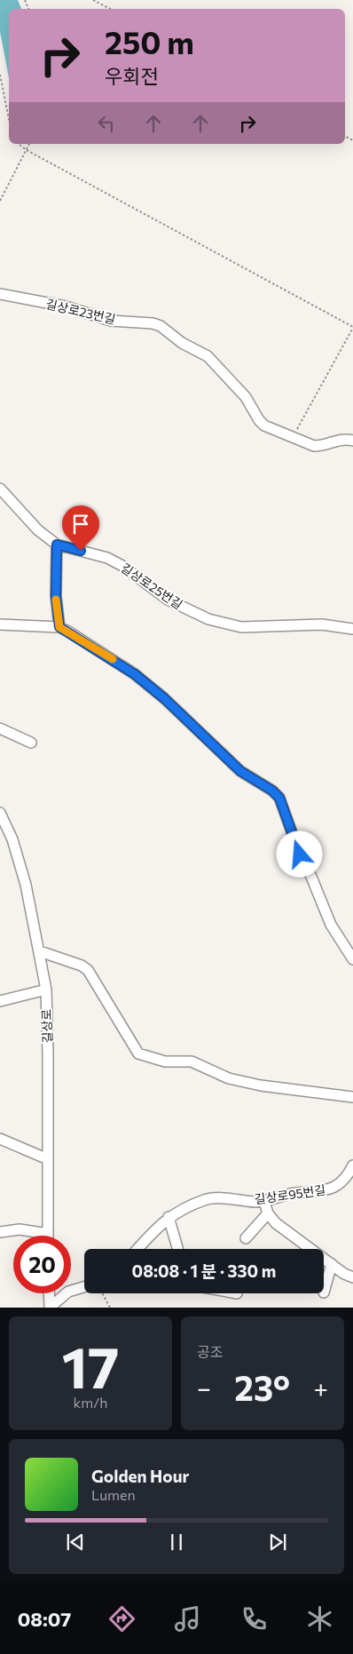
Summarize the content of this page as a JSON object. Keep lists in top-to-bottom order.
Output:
{
  "streets": {
    "street": [
      "길상로23번길",
      "길상로25번길",
      "길상로",
      "길상로95번길"
    ]
  },
  "page": {
    "turn": ["250 m", "우회전"],
    "limit": "20",
    "trip": "08:08 · 1 분 · 330 m",
    "tile": [
      ["17", "km/h"],
      "공조"
    ],
    "heat": ["−", "23°", "+"],
    "song": ["Golden Hour", "Lumen"],
    "tabs": "08:07"
  }
}
